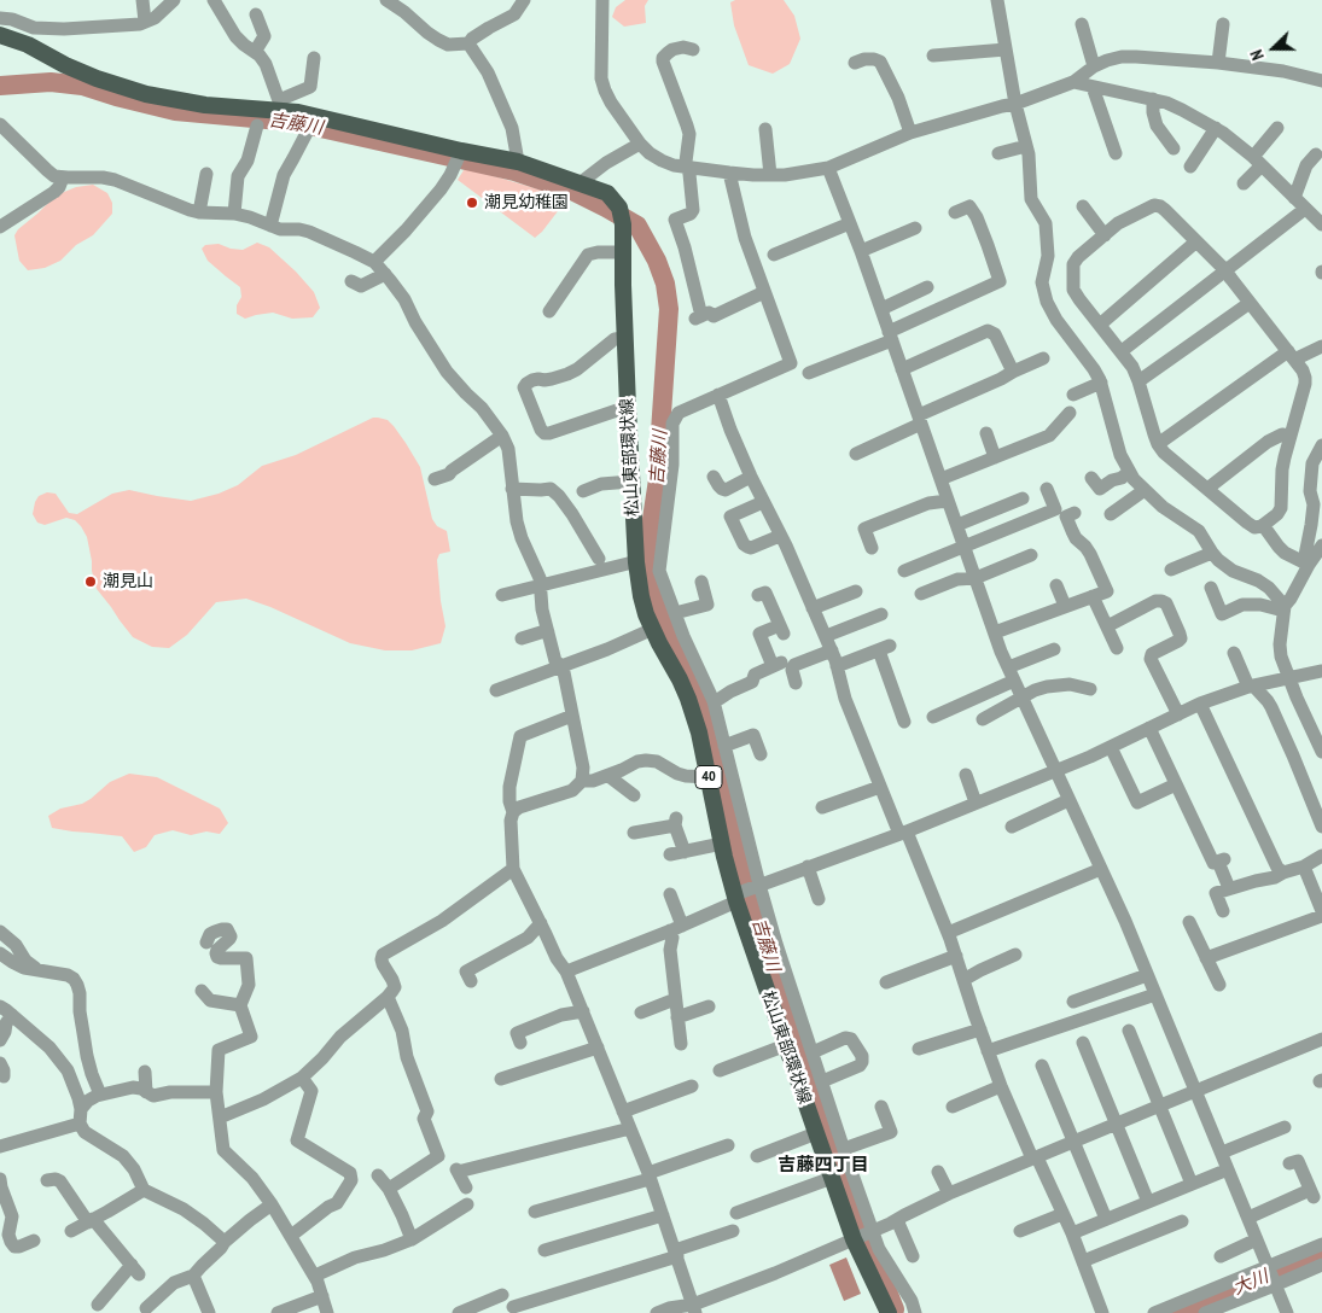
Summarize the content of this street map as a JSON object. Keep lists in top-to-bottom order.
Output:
{
  "streets": {
    "main road": ["松山東部環状線", "40"]
  },
  "districts": ["吉藤四丁目"],
  "water": ["吉藤川", "大川"],
  "places": ["潮見幼稚園", "潮見山"],
  "north": "left"
}
